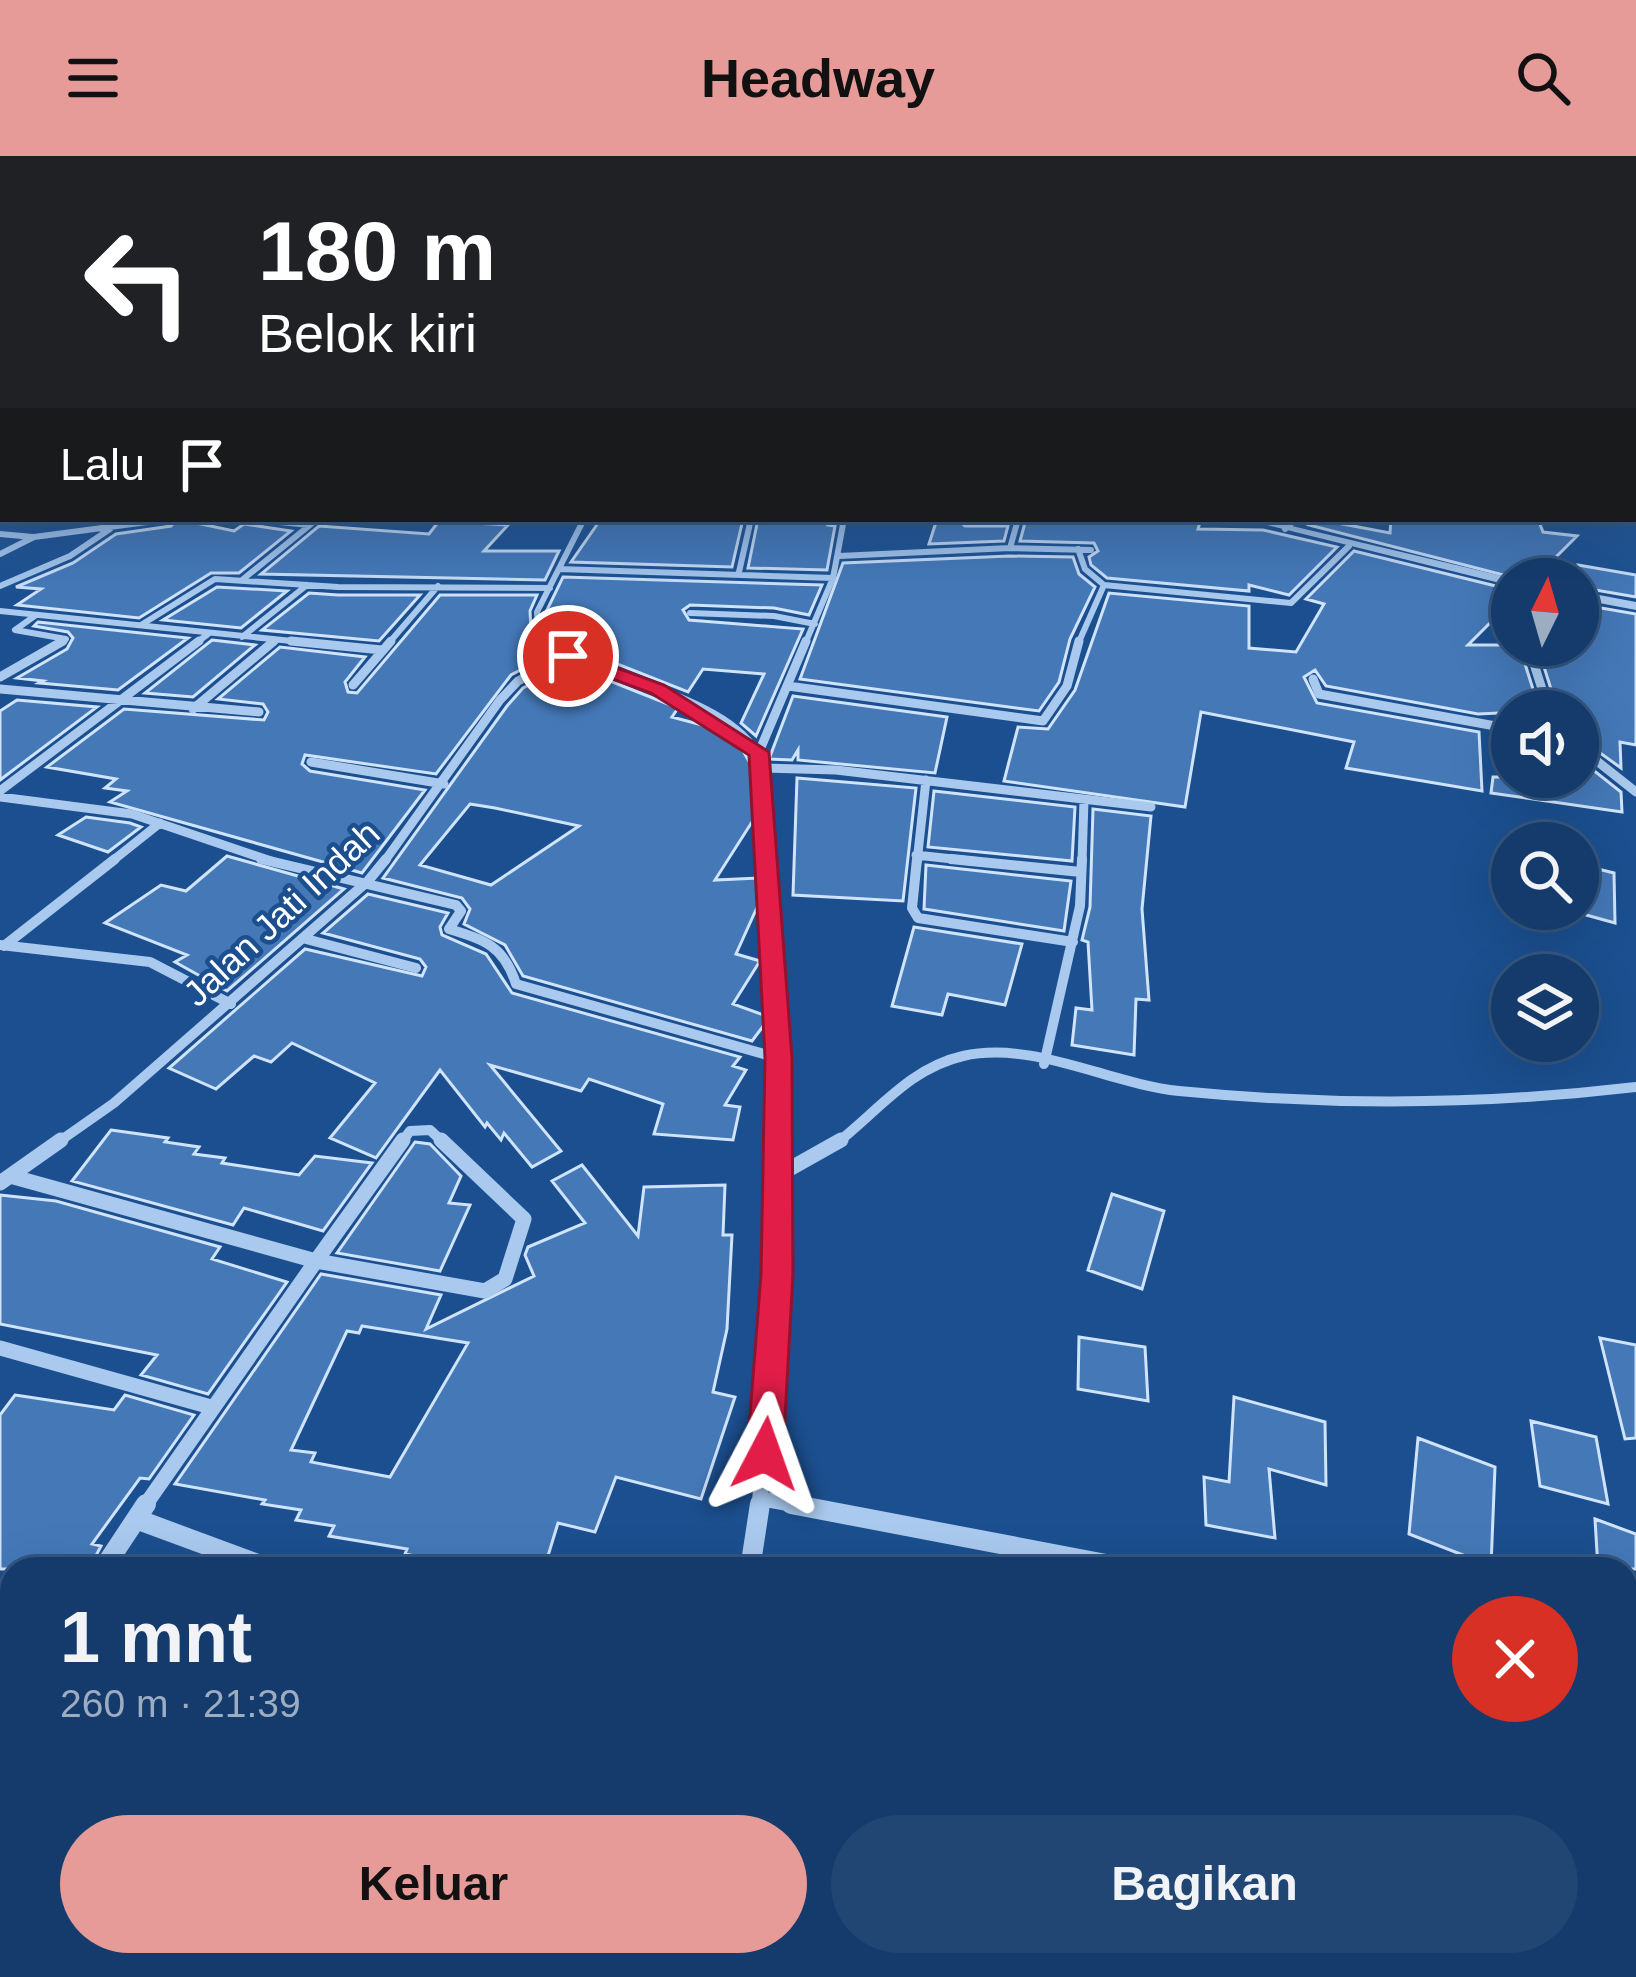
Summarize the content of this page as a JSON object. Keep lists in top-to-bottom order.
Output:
{
  "streets": {
    "street": ["Jalan Jati Indah"]
  },
  "north": "top",
  "page": {
    "header": "Headway",
    "turn": ["180 m", "Belok kiri"],
    "then": "Lalu",
    "heading": ["1 mnt", "260 m · 21:39"],
    "buttons": ["Keluar", "Bagikan"]
  }
}
